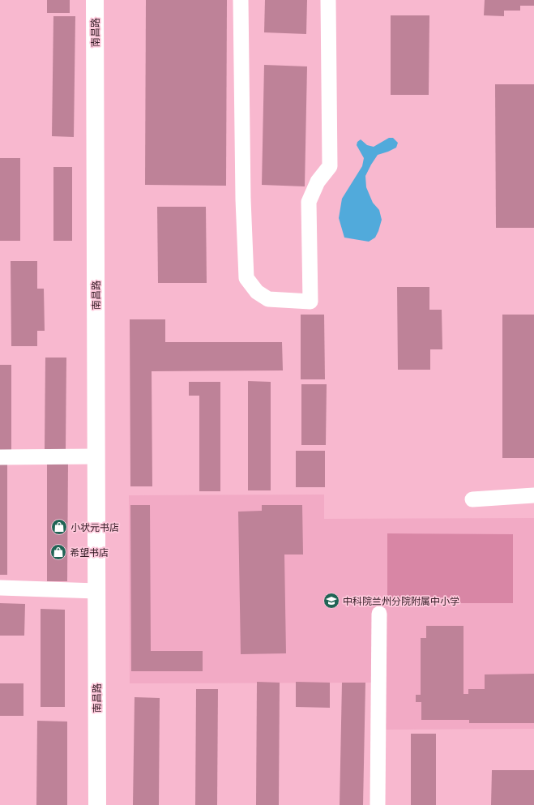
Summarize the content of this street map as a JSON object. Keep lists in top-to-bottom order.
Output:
{
  "streets": {
    "main road": ["南昌路"]
  },
  "places": {
    "shop": ["小状元书店", "希望书店"],
    "school or university": ["中科院兰州分院附属中小学"]
  }
}
